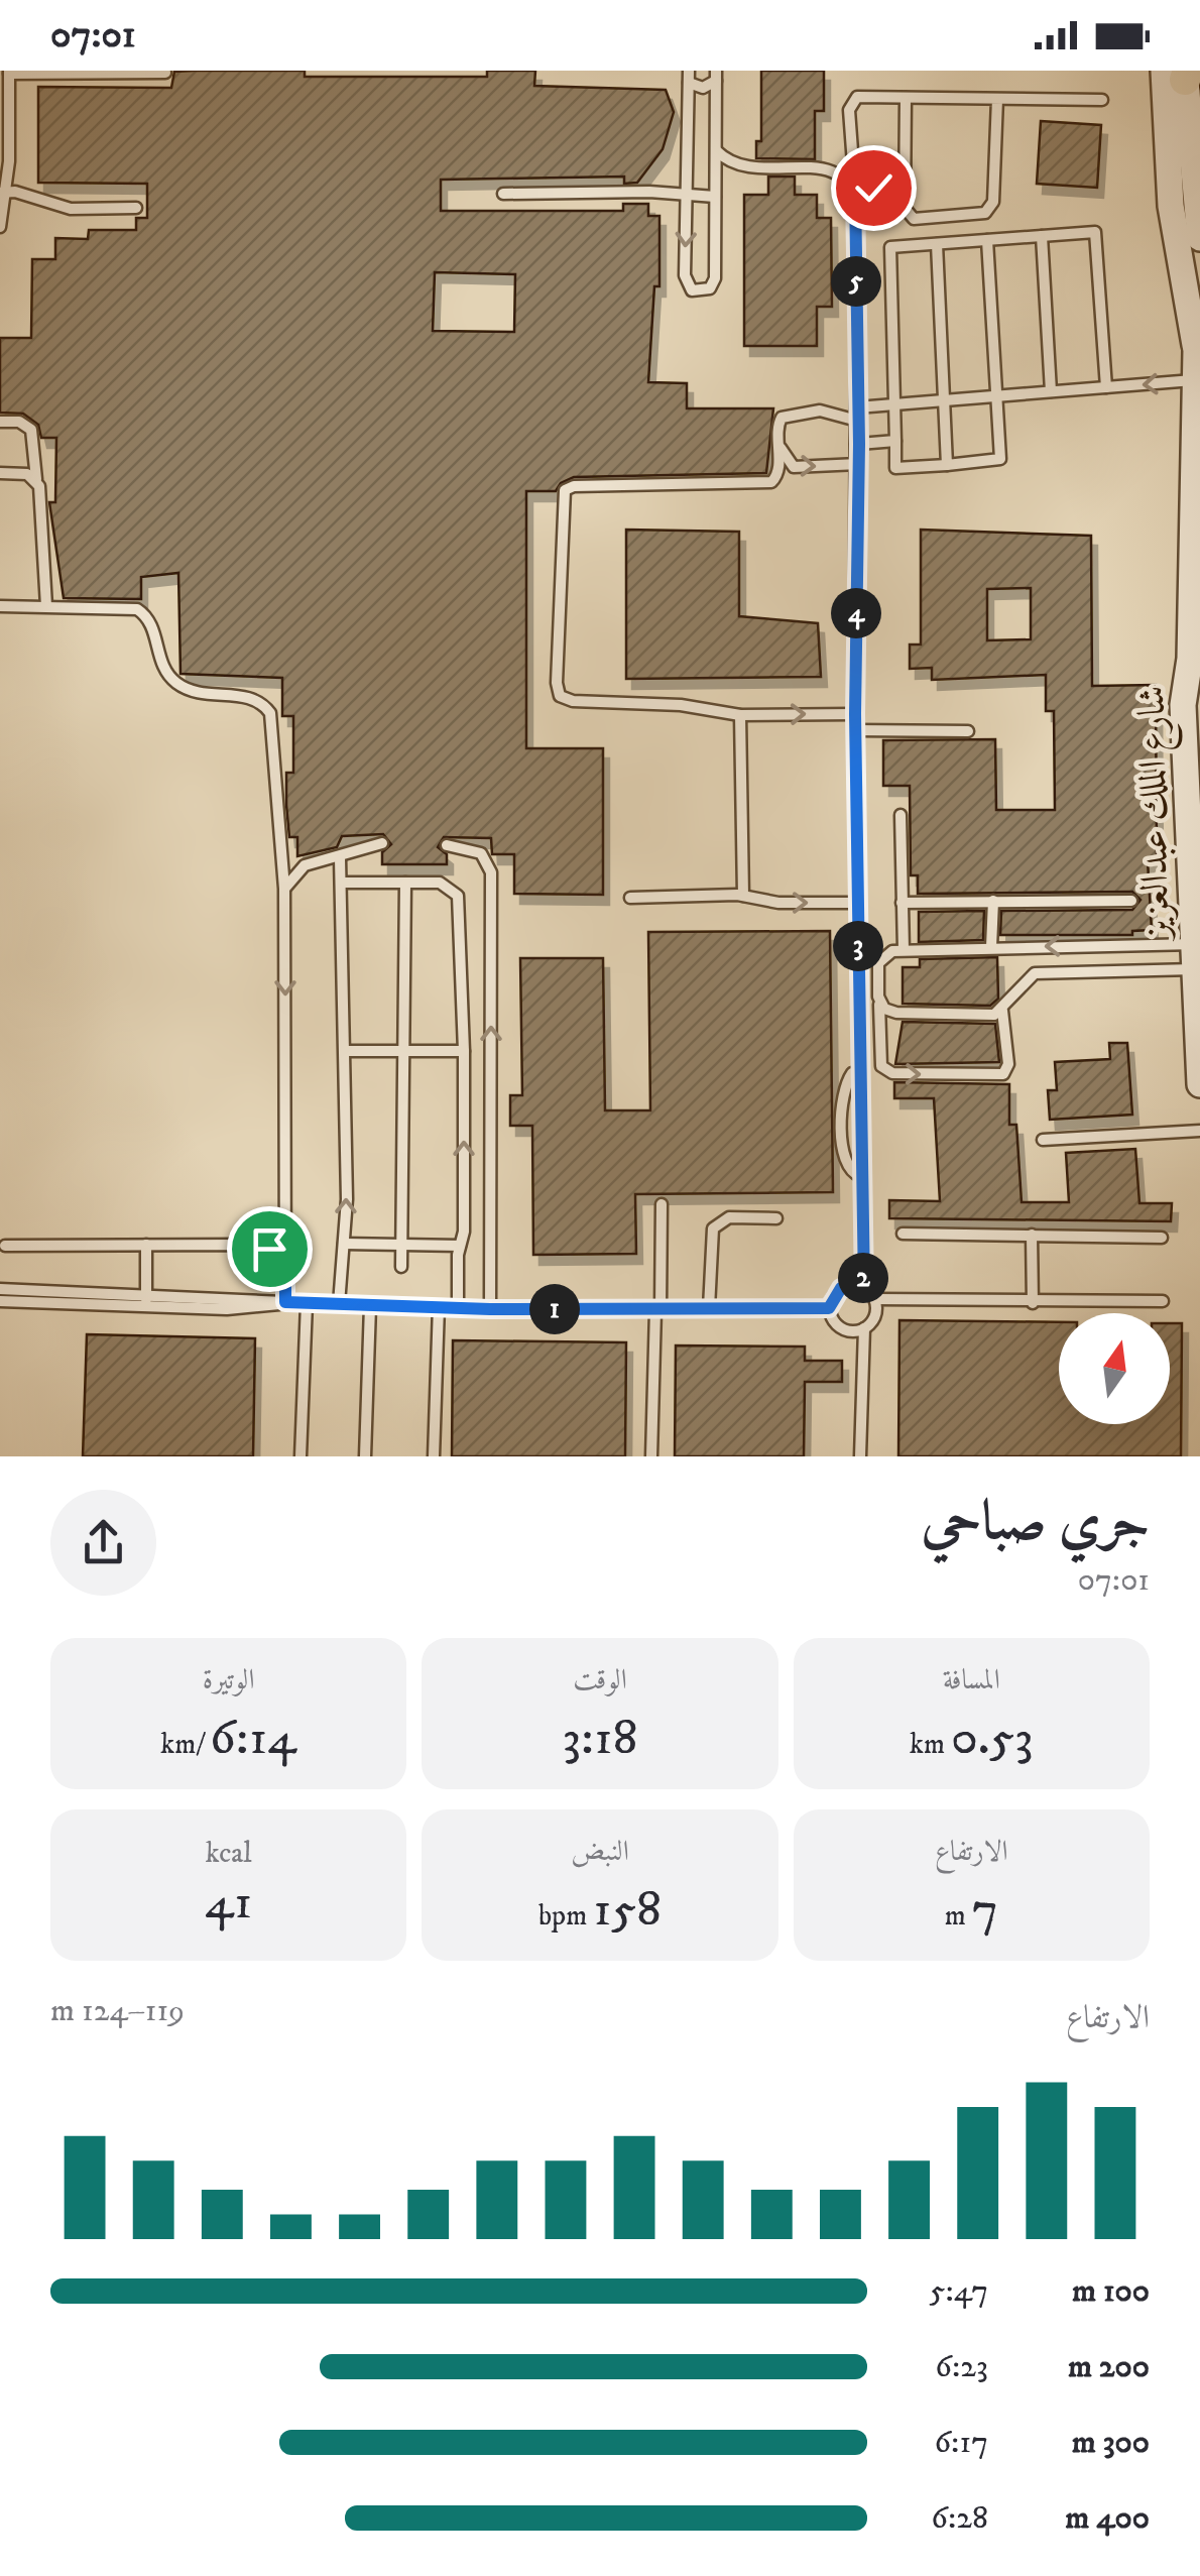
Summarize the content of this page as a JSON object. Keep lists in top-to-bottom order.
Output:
{
  "streets": {
    "street": ["شارع الملك عبدالعزيز"]
  },
  "north": "top",
  "page": {
    "status": "07:01",
    "pins": [
      "5",
      "4",
      "3",
      "2",
      "1"
    ],
    "heading": ["جري صباحي", "07:01"],
    "stats": [
      ["المسافة", "0.53 km"],
      ["الوقت", "3:18"],
      ["الوتيرة", "6:14 /km"],
      ["الارتفاع", "7 m"],
      ["النبض", "158 bpm"],
      ["kcal", "41"]
    ],
    "chart": ["الارتفاع", "119–124 m"],
    "list": [
      {
        "name": "100 m",
        "note": "5:47"
      },
      {
        "name": "200 m",
        "note": "6:23"
      },
      {
        "name": "300 m",
        "note": "6:17"
      },
      {
        "name": "400 m",
        "note": "6:28"
      }
    ]
  }
}
